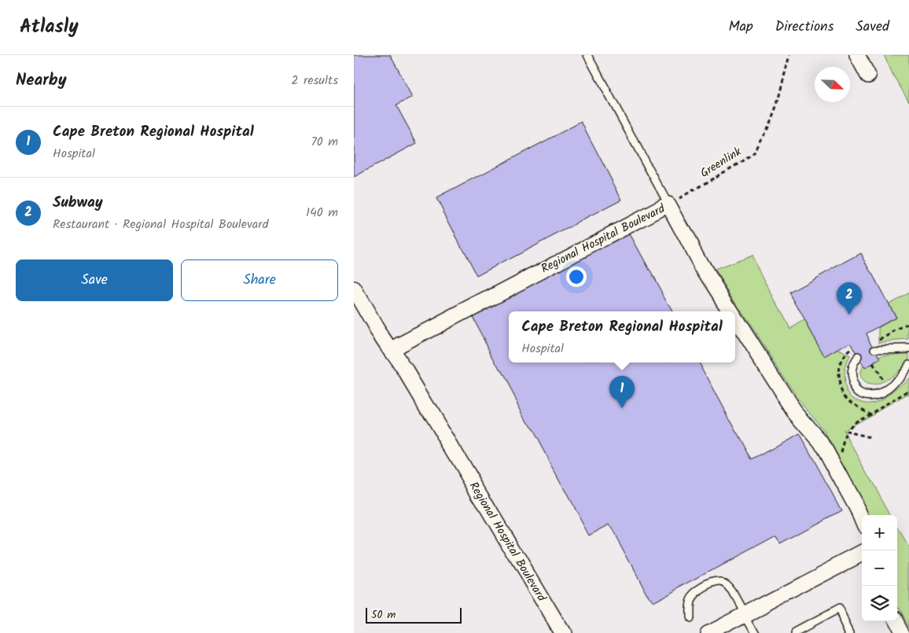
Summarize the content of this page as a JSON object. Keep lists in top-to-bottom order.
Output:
{
  "streets": {
    "street": ["Regional Hospital Boulevard"],
    "path": ["Greenlink"]
  },
  "crossings": [
    ["Greenlink", "Regional Hospital Boulevard"]
  ],
  "scale_bar": "50 m",
  "north": "bottom right",
  "page": {
    "header": "Atlasly",
    "nav": ["Map", "Directions", "Saved"],
    "heading": ["Nearby", "2 results"],
    "list": [
      {
        "mark": "1",
        "name": "Cape Breton Regional Hospital",
        "note": "Hospital",
        "value": "70 m"
      },
      {
        "mark": "2",
        "name": "Subway",
        "note": "Restaurant · Regional Hospital Boulevard",
        "value": "140 m"
      }
    ],
    "buttons": ["Save", "Share"],
    "pins": ["2", "1"],
    "popup": ["Cape Breton Regional Hospital", "Hospital"],
    "map_buttons": ["+", "−"],
    "scale": "50 m"
  }
}
